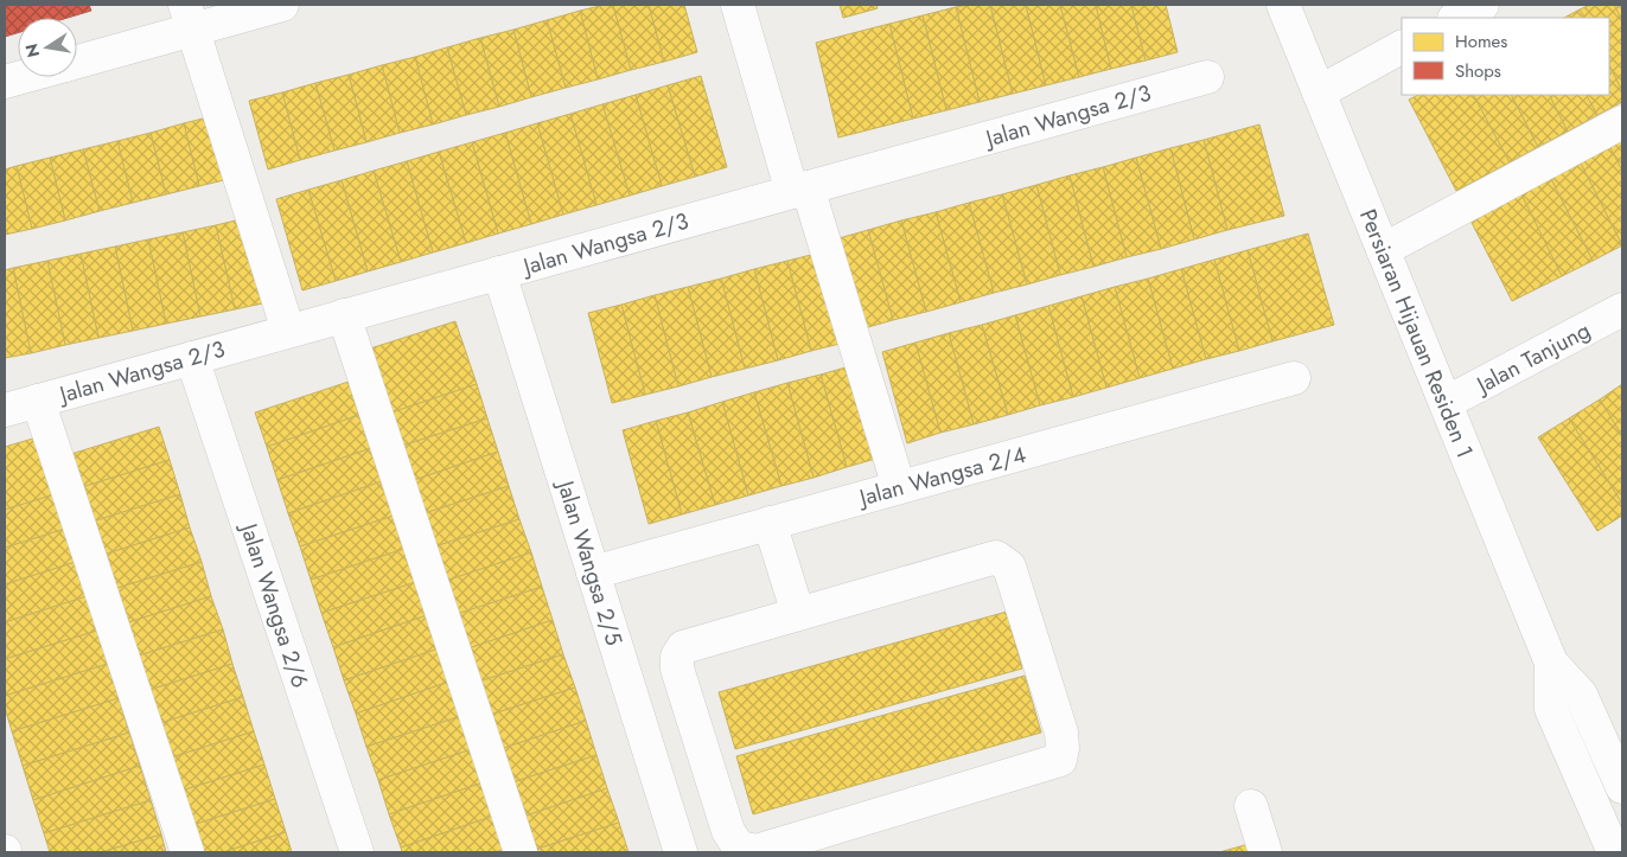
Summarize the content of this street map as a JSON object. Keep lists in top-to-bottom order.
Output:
{
  "streets": {
    "street": [
      "Jalan Wangsa 2/3",
      "Persiaran Hijauan Residen 1",
      "Jalan Tanjung",
      "Jalan Wangsa 2/4",
      "Jalan Wangsa 2/5",
      "Jalan Wangsa 2/6"
    ]
  },
  "crossings": [
    ["Jalan Wangsa 2/3", "Jalan Wangsa 2/5"],
    ["Jalan Wangsa 2/3", "Jalan Wangsa 2/6"],
    ["Persiaran Hijauan Residen 1", "Jalan Tanjung"],
    ["Jalan Wangsa 2/4", "Jalan Wangsa 2/5"]
  ],
  "legend": ["Homes", "Shops"],
  "north": "left"
}
